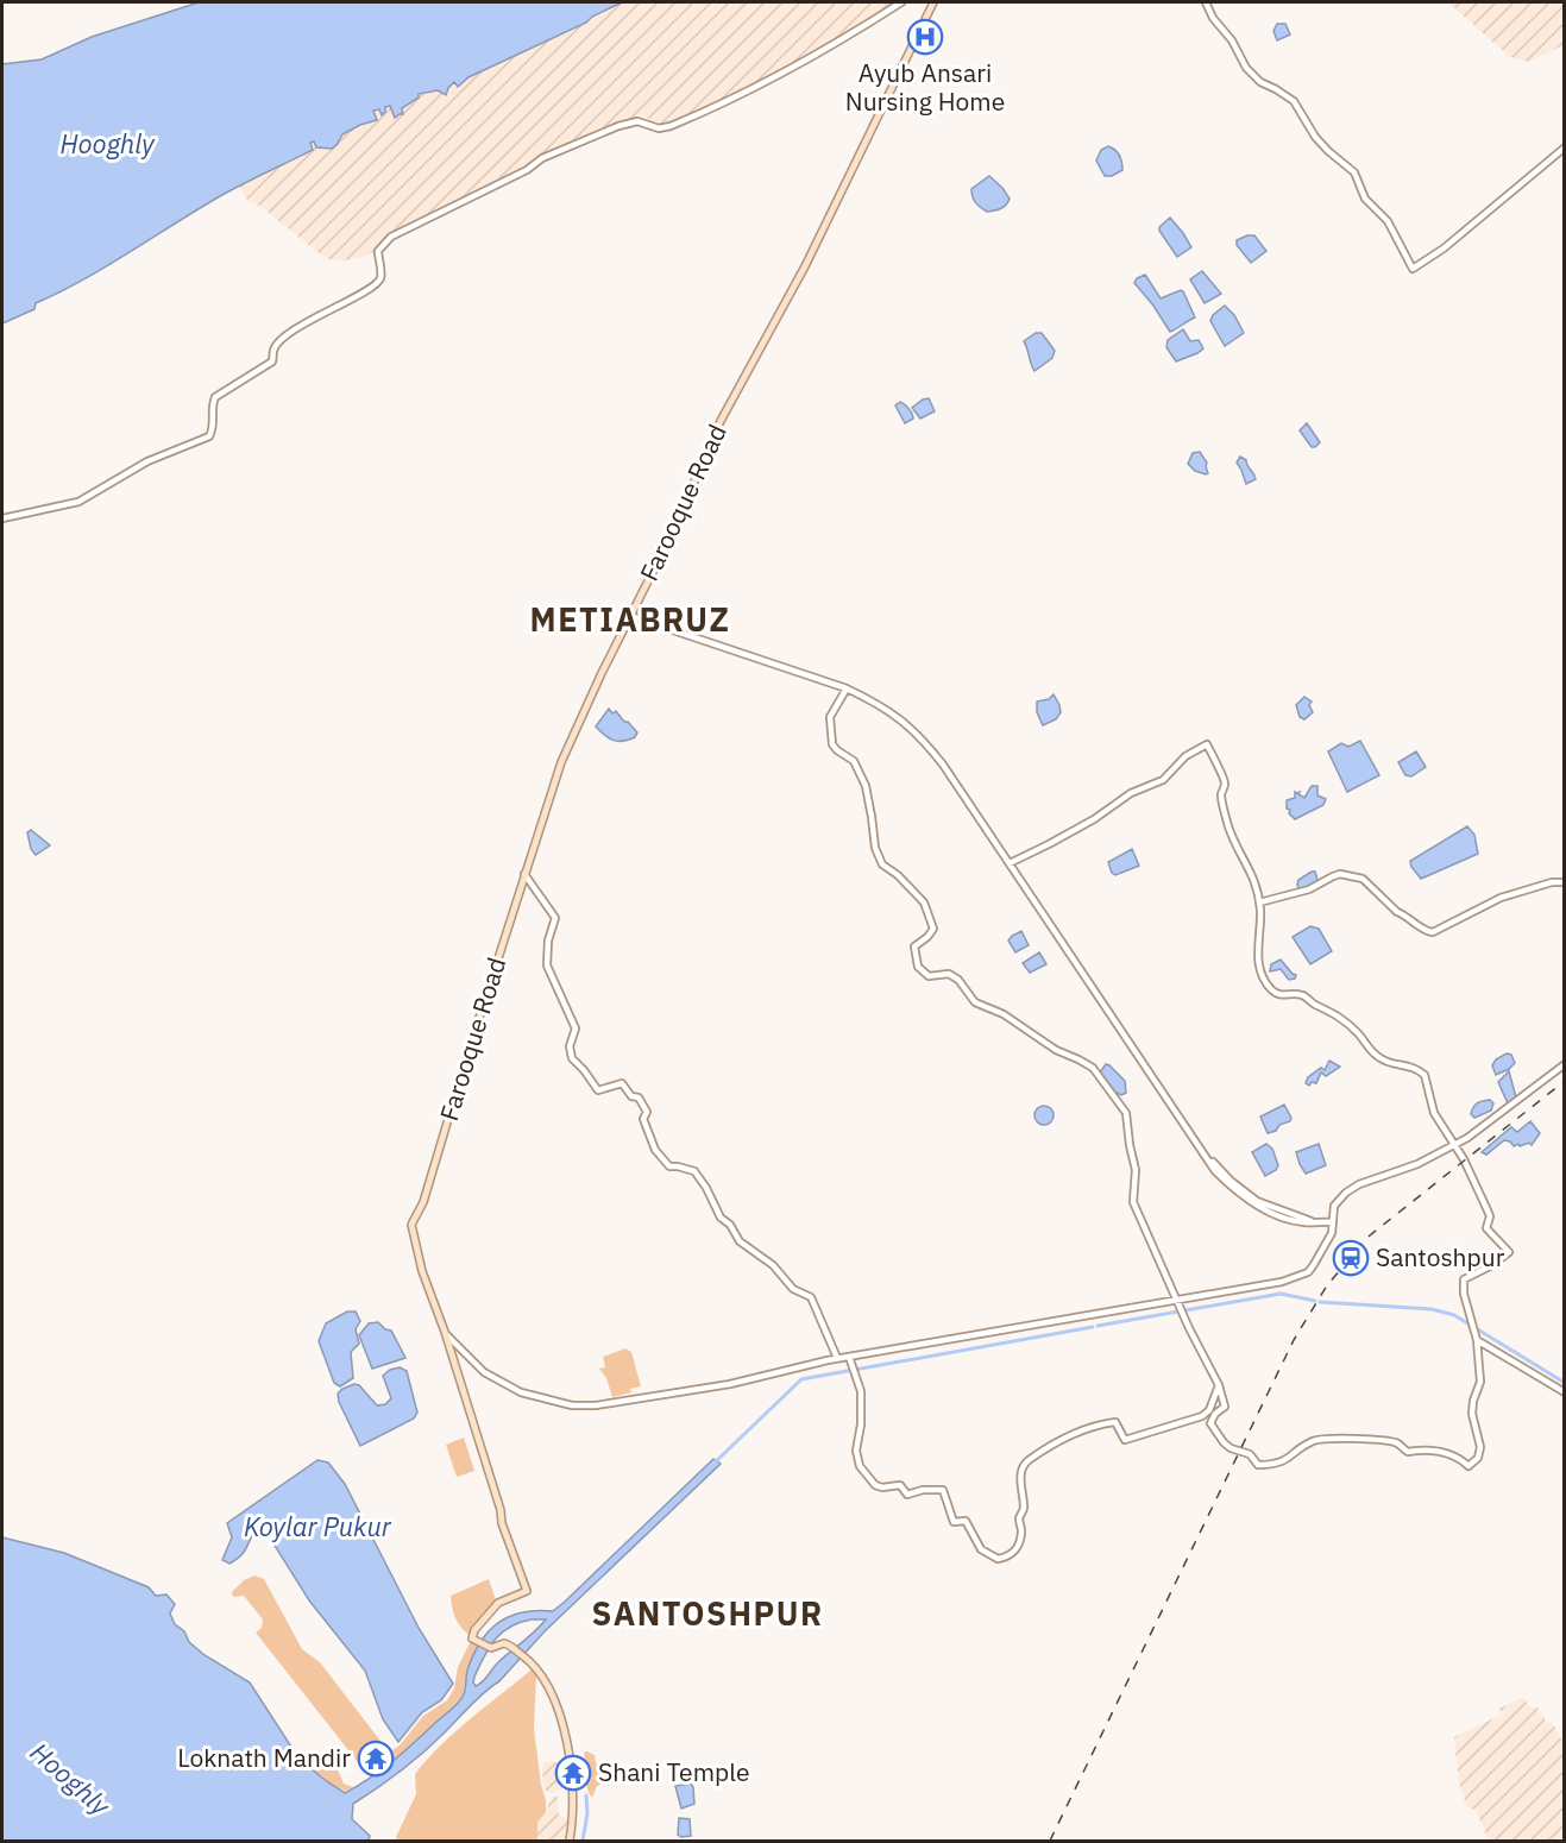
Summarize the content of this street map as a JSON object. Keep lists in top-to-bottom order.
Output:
{
  "streets": {
    "main road": ["Farooque Road"]
  },
  "districts": ["METIABRUZ", "SANTOSHPUR"],
  "water": ["Hooghly", "Koylar Pukur"],
  "places": {
    "hospital": ["Ayub Ansari Nursing Home"],
    "station": ["Santoshpur"],
    "temple": ["Loknath Mandir", "Shani Temple"]
  }
}
